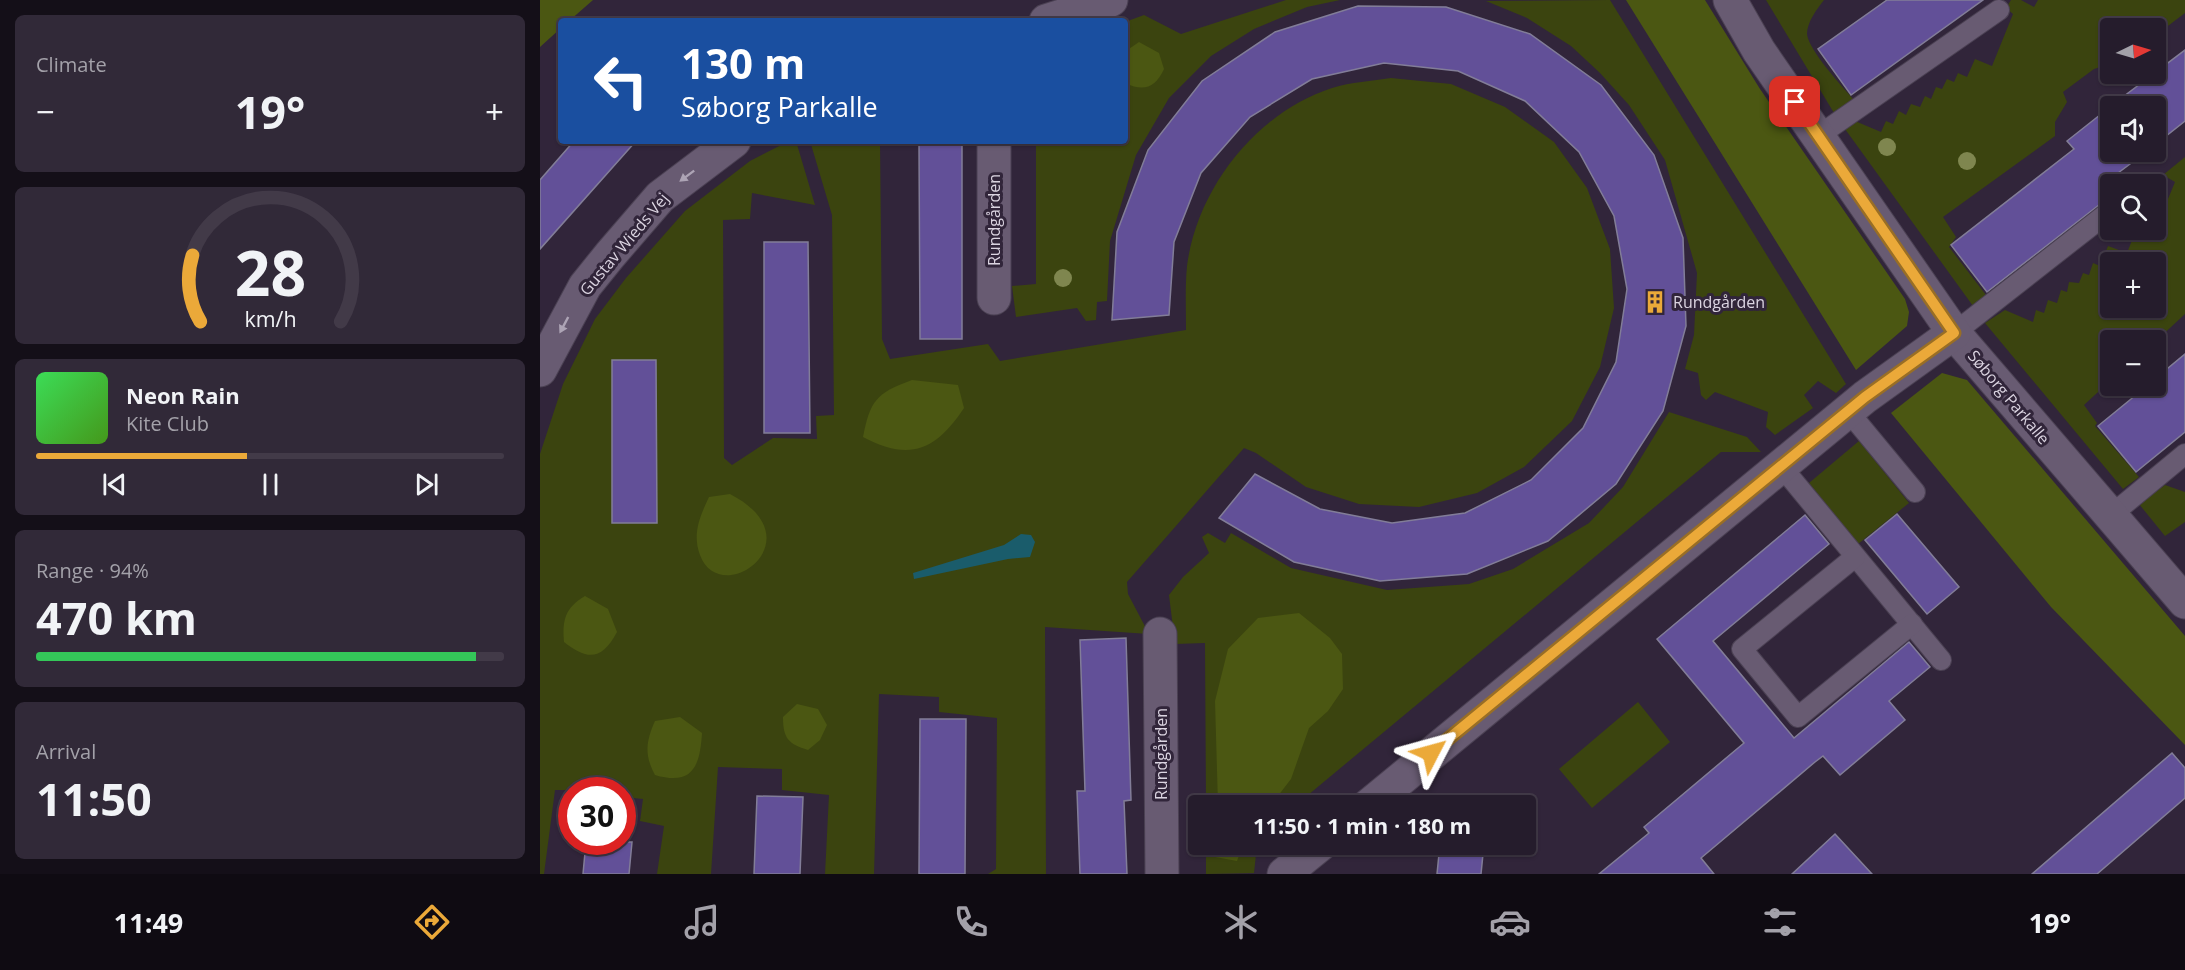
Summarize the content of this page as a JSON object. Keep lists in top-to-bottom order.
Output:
{
  "streets": {
    "street": ["Rundgården", "Gustav Wieds Vej", "Søborg Parkalle"]
  },
  "one_way": ["Gustav Wieds Vej"],
  "places": {
    "building": ["Rundgården"]
  },
  "north": "right",
  "page": {
    "tile": [
      "Climate",
      ["Range · 94%", "470 km"],
      ["Arrival", "11:50"]
    ],
    "map_buttons": ["+", "−"],
    "turn": ["130 m", "Søborg Parkalle"],
    "heat": ["−", "19°", "+"],
    "song": ["Neon Rain", "Kite Club"],
    "limit": "30",
    "trip": "11:50 · 1 min · 180 m",
    "tabs": ["11:49", "19°"],
    "gauge": ["28", "km/h"]
  }
}
